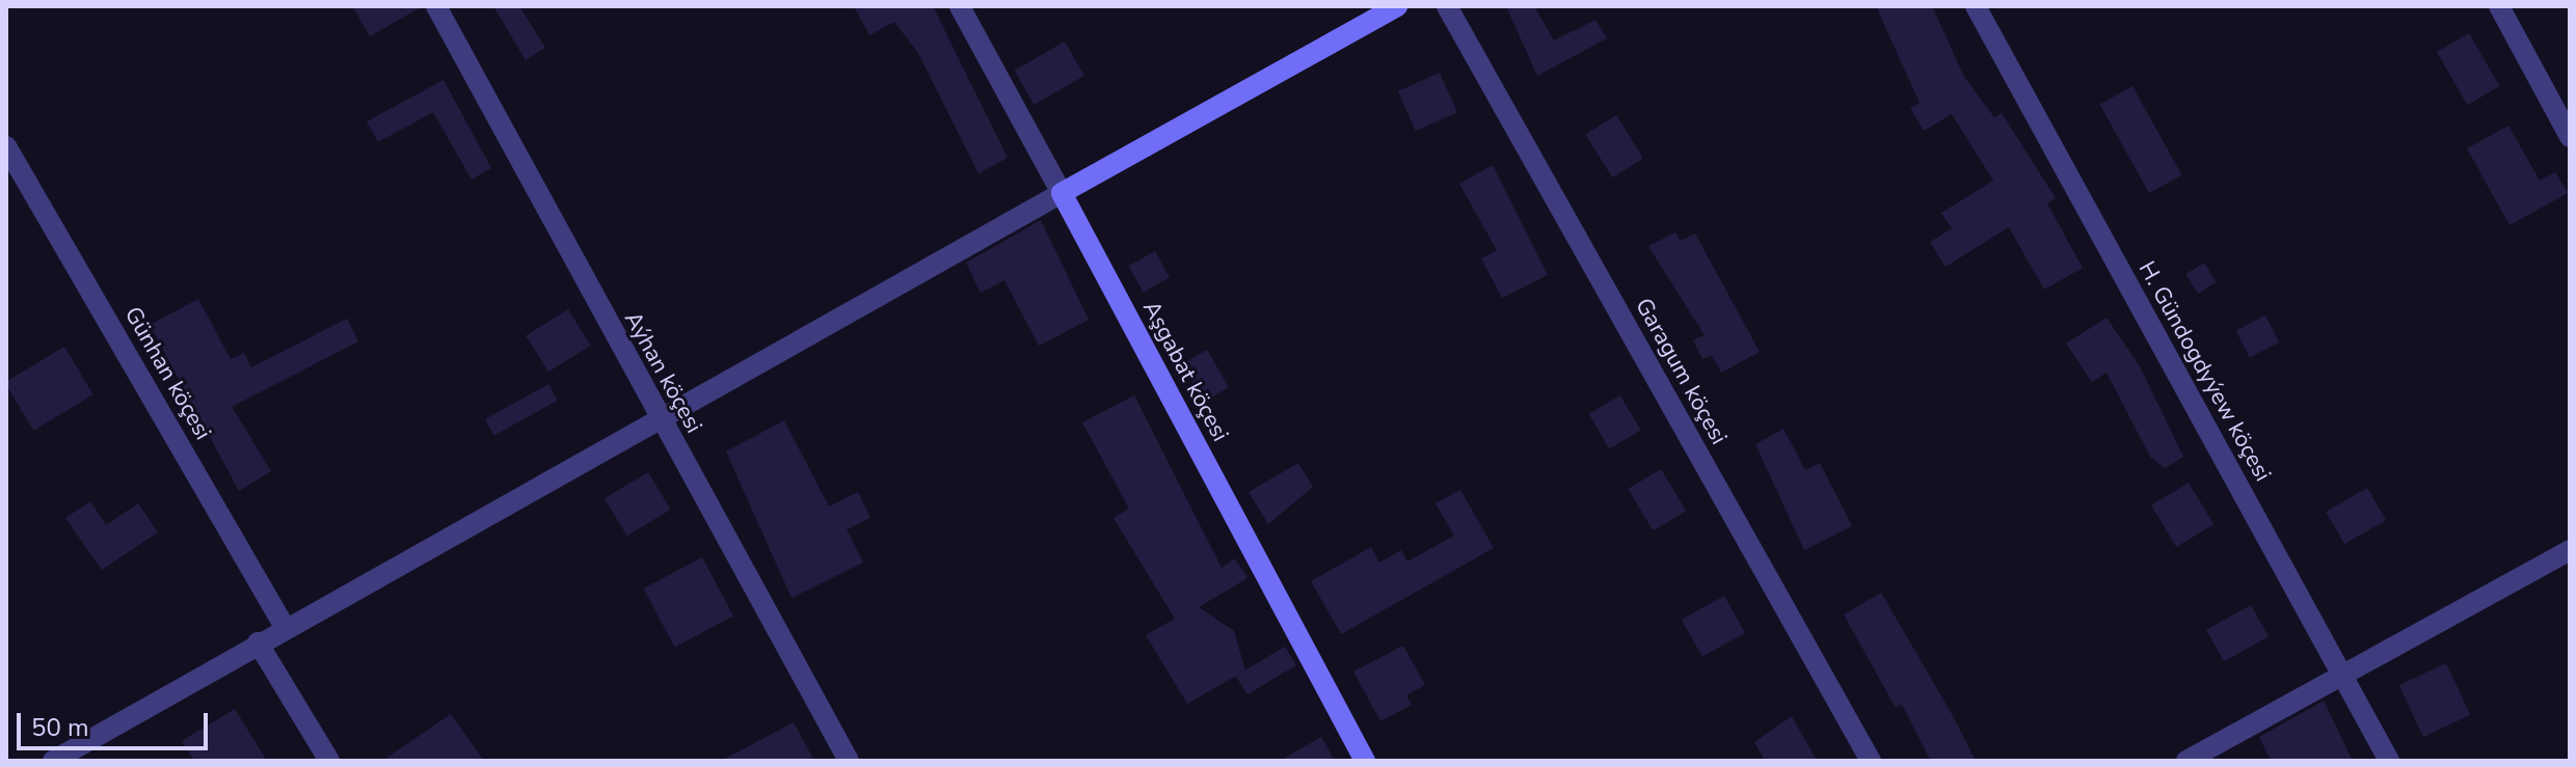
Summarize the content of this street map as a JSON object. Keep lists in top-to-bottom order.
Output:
{
  "streets": {
    "street": [
      "Aşgabat köçesi",
      "Garagum köçesi",
      "H. Gündogdyýew köçesi",
      "Aýhan köçesi",
      "Günhan köçesi"
    ]
  },
  "scale_bar": "50 m"
}
